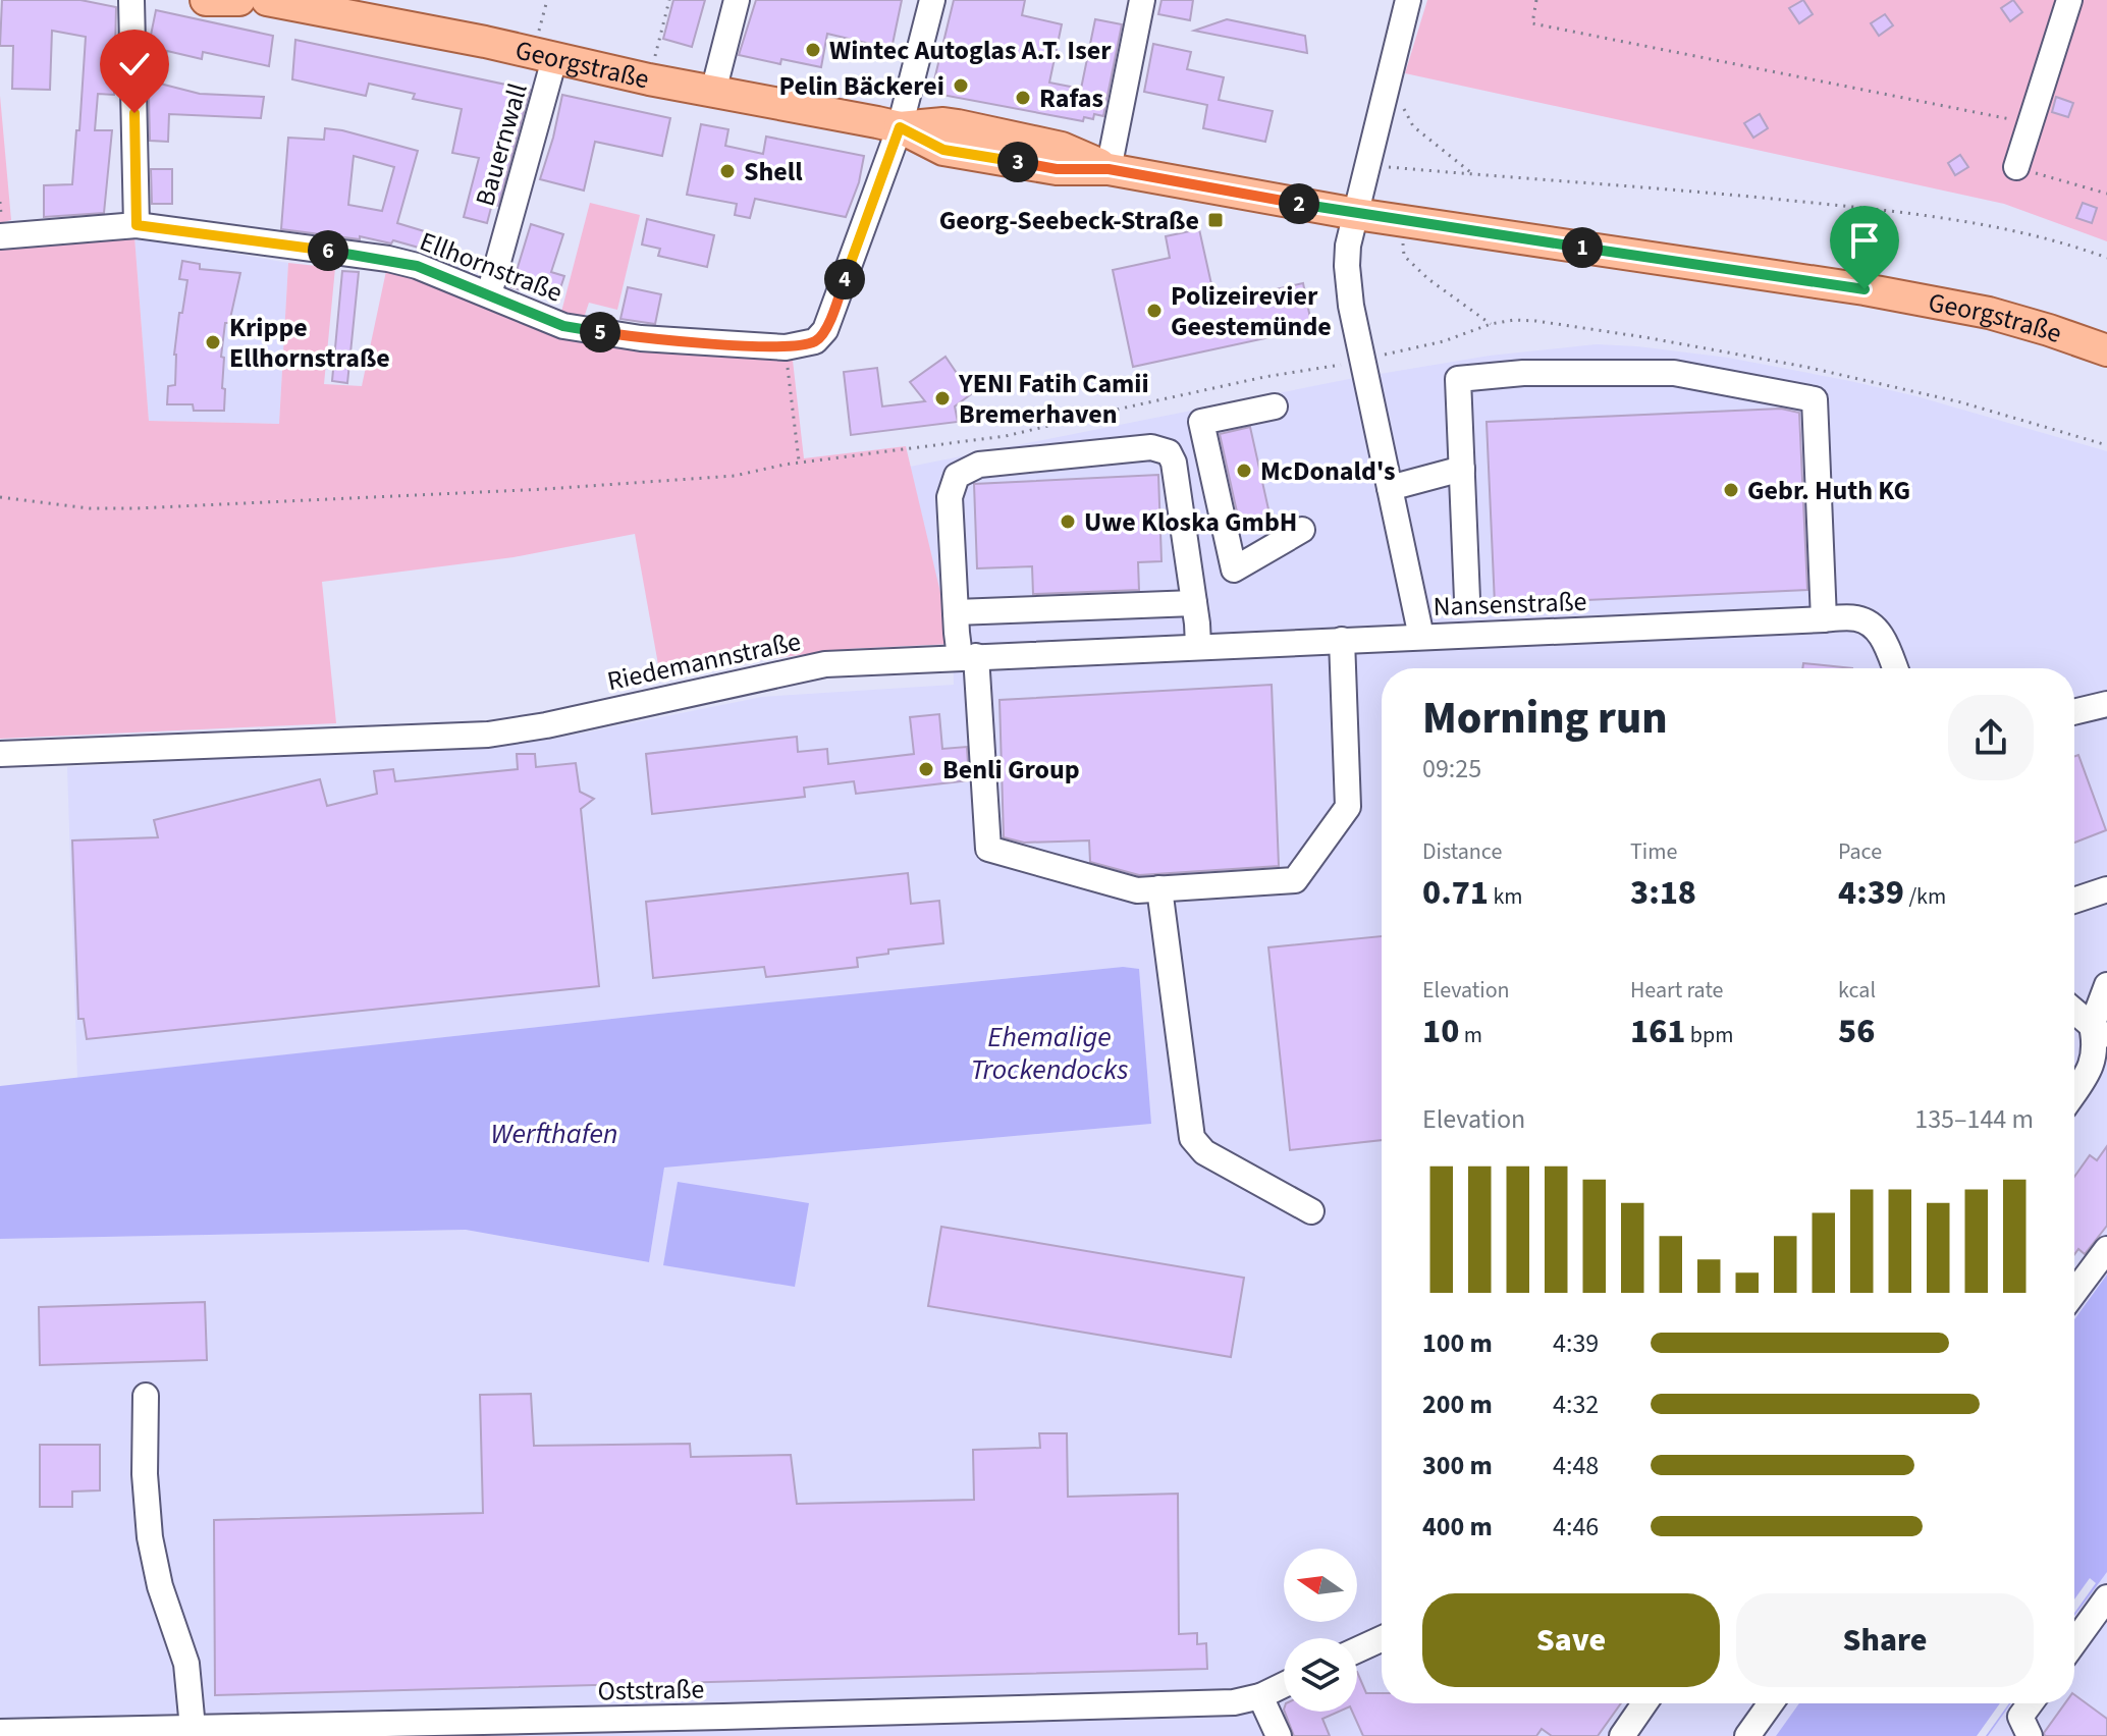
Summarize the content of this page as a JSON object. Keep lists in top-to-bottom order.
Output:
{
  "streets": {
    "main road": ["Georgstraße"],
    "street": [
      "Bauernwall",
      "Ellhornstraße",
      "Nansenstraße",
      "Riedemannstraße",
      "Oststraße"
    ]
  },
  "crossings": [
    ["Georgstraße", "Bauernwall"],
    ["Georgstraße", "Ellhornstraße"],
    ["Georgstraße", "Nansenstraße"],
    ["Bauernwall", "Ellhornstraße"],
    ["Nansenstraße", "Riedemannstraße"]
  ],
  "water": ["Ehemalige Trockendocks", "Werfthafen"],
  "places": {
    "other": [
      "Wintec Autoglas A.T. Iser",
      "Pelin Bäckerei",
      "Rafas",
      "Shell",
      "Polizeirevier Geestemünde",
      "Krippe Ellhornstraße",
      "YENI Fatih Camii Bremerhaven",
      "McDonald's",
      "Gebr. Huth KG",
      "Uwe Kloska GmbH",
      "Benli Group"
    ],
    "transit": ["Georg-Seebeck-Straße"]
  },
  "north": "left",
  "page": {
    "pins": [
      "3",
      "2",
      "1",
      "6",
      "4",
      "5"
    ],
    "heading": ["Morning run", "09:25"],
    "stats": [
      ["Distance", "0.71 km"],
      ["Time", "3:18"],
      ["Pace", "4:39 /km"],
      ["Elevation", "10 m"],
      ["Heart rate", "161 bpm"],
      ["kcal", "56"]
    ],
    "chart": ["Elevation", "135–144 m"],
    "list": [
      {
        "name": "100 m",
        "note": "4:39"
      },
      {
        "name": "200 m",
        "note": "4:32"
      },
      {
        "name": "300 m",
        "note": "4:48"
      },
      {
        "name": "400 m",
        "note": "4:46"
      }
    ],
    "buttons": ["Save", "Share"]
  }
}
